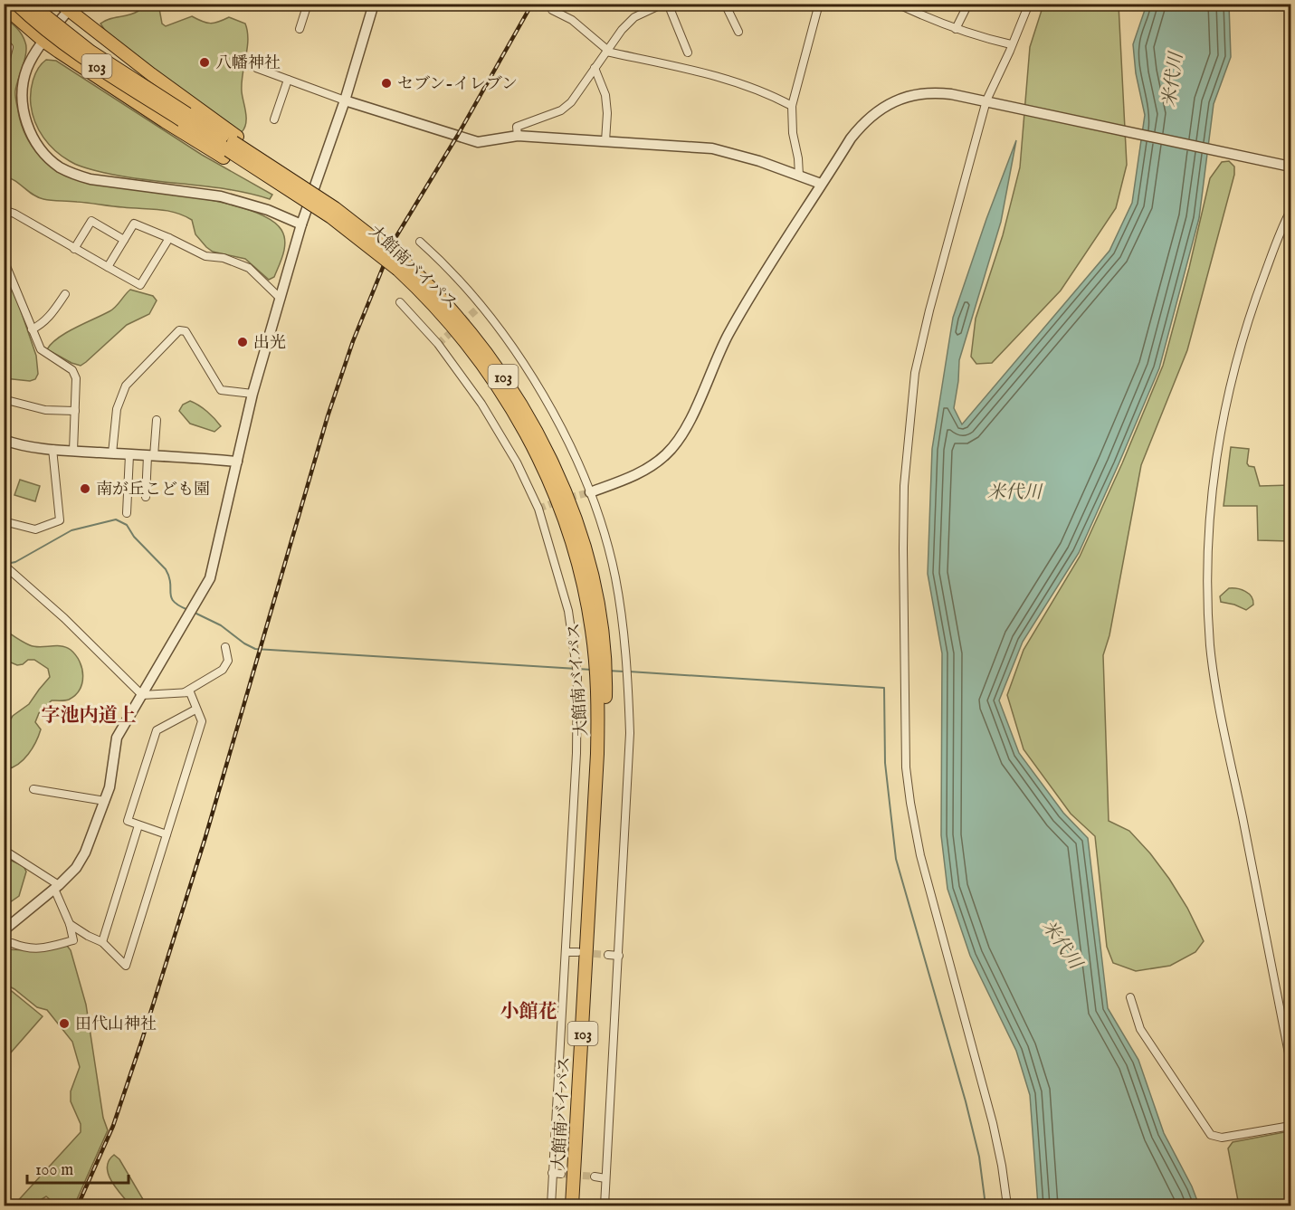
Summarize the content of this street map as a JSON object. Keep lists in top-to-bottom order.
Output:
{
  "streets": {
    "highway": ["103", "大館南バイパス"]
  },
  "districts": ["字池内道上", "小館花"],
  "water": ["米代川"],
  "places": [
    "八幡神社",
    "セブン-イレブン",
    "出光",
    "南が丘こども園",
    "田代山神社"
  ],
  "scale_bar": "100 m"
}
